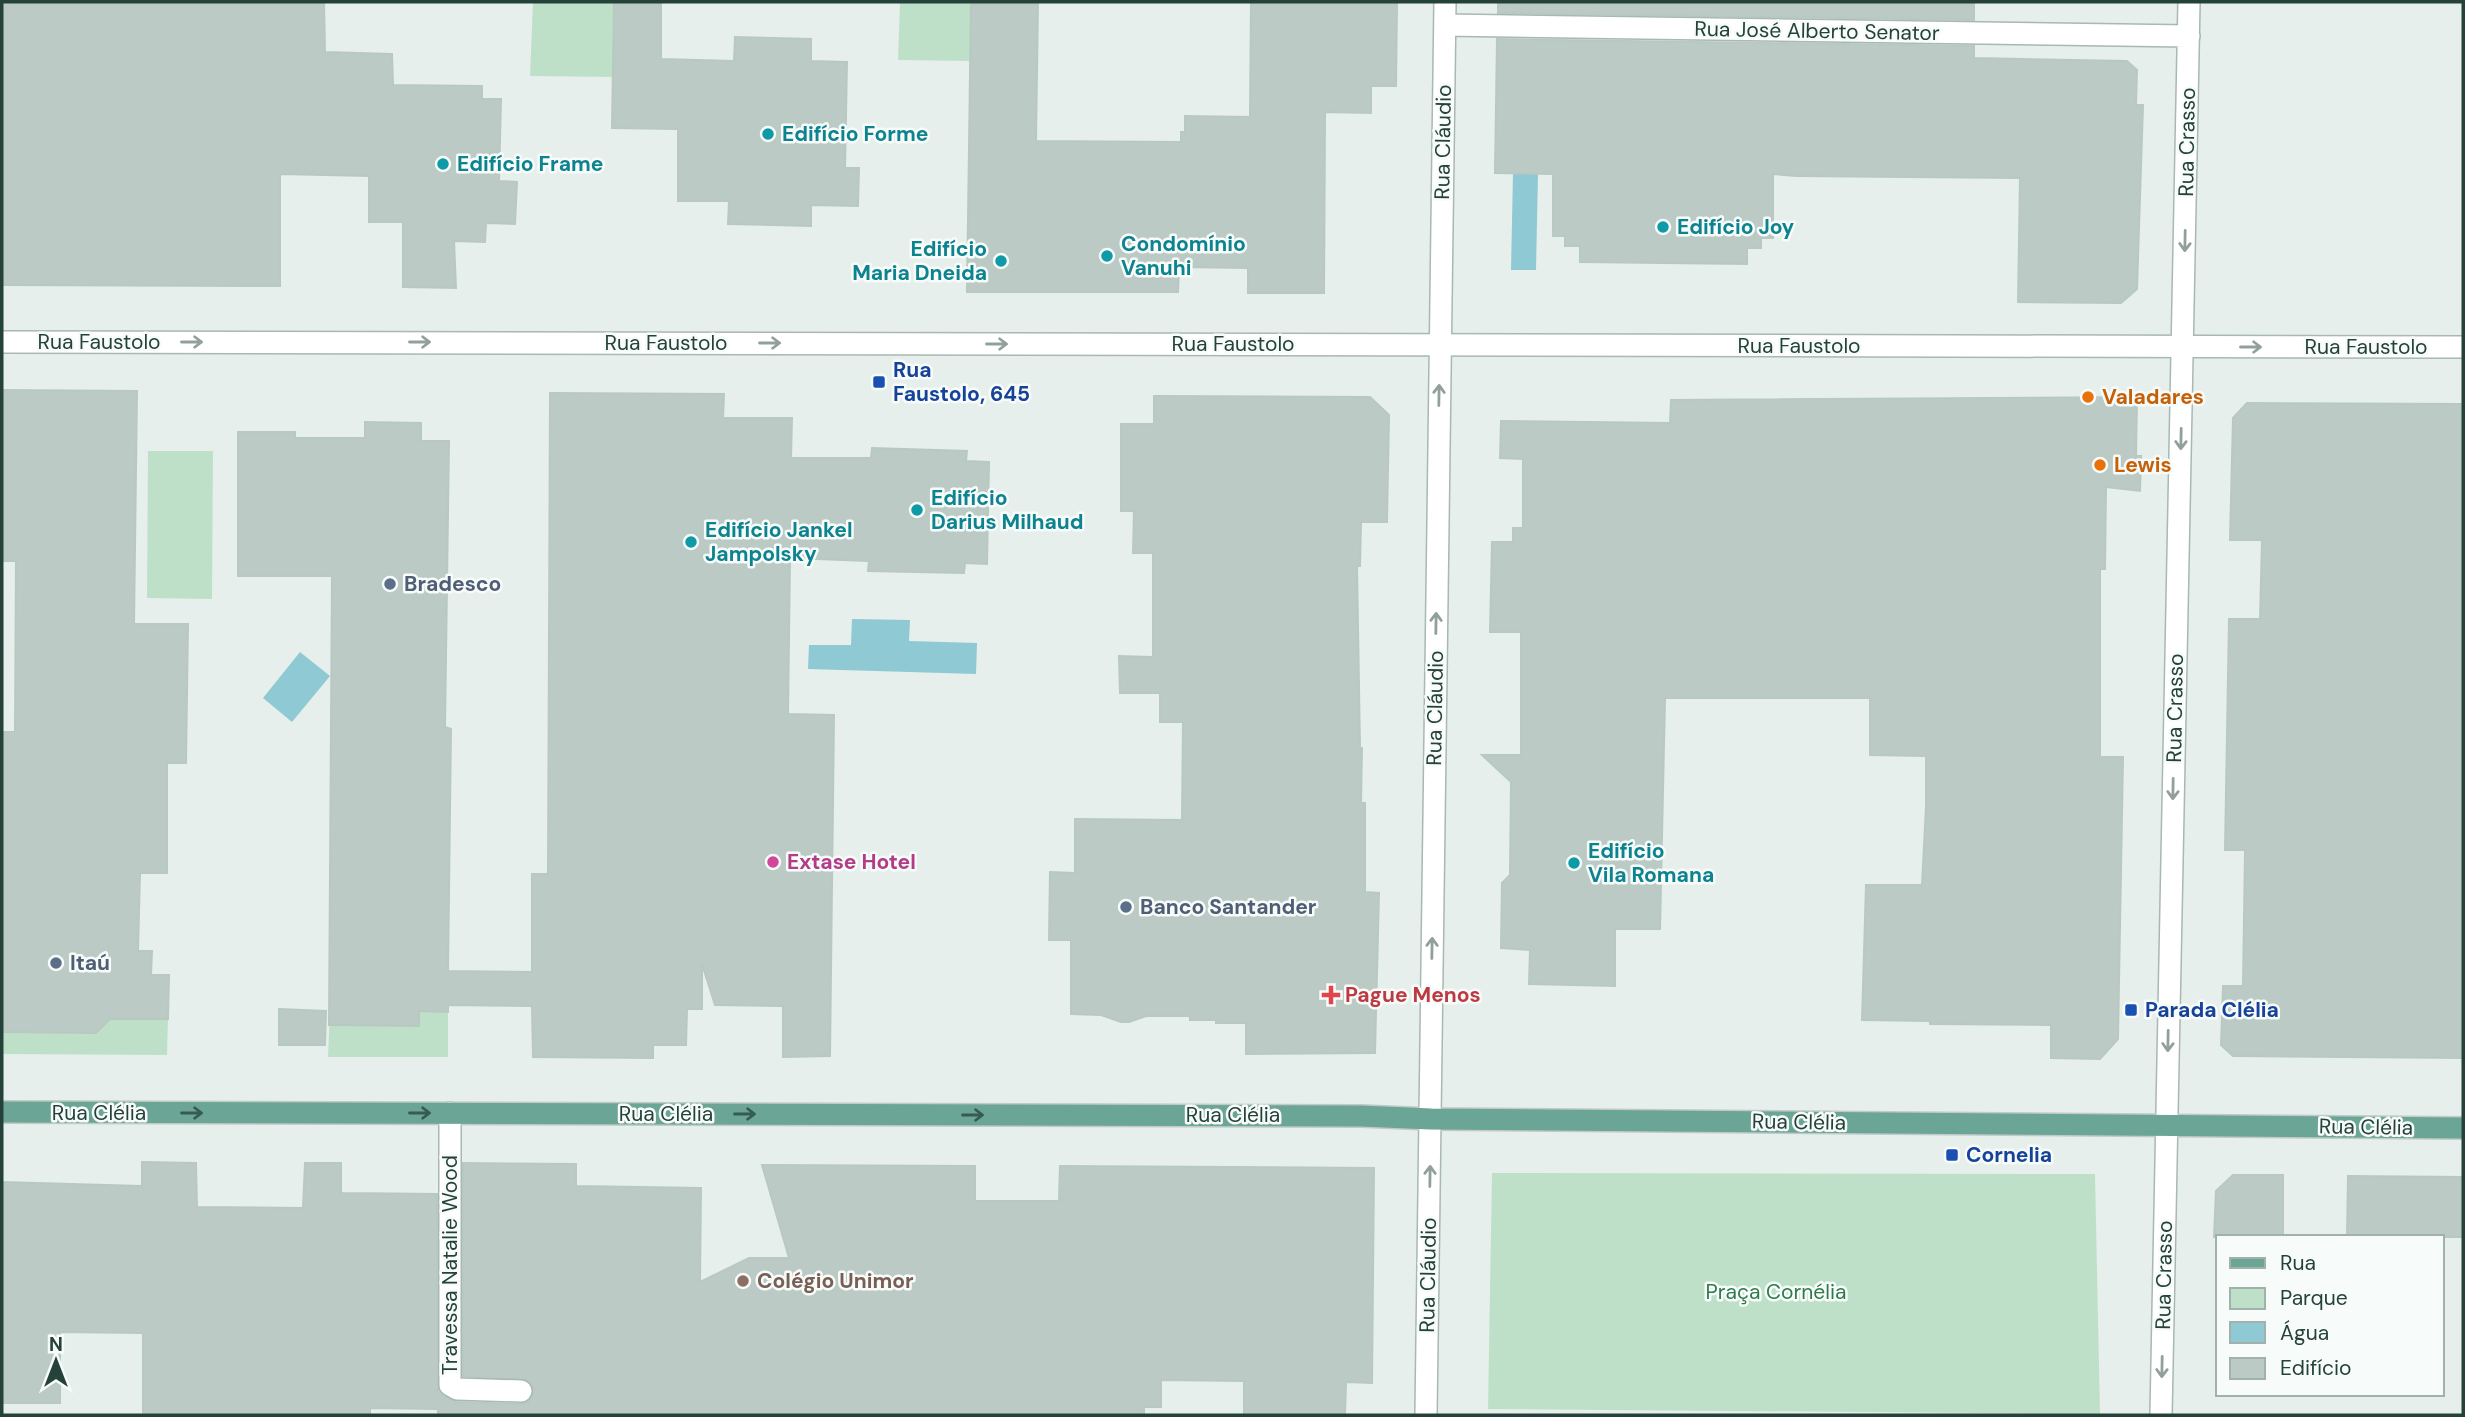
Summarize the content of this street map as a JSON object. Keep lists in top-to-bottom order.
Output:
{
  "streets": {
    "main road": ["Rua Clélia"],
    "street": [
      "Rua José Alberto Senator",
      "Rua Cláudio",
      "Rua Crasso",
      "Rua Faustolo",
      "Travessa Natalie Wood"
    ]
  },
  "crossings": [
    ["Rua José Alberto Senator", "Rua Cláudio"],
    ["Rua José Alberto Senator", "Rua Crasso"],
    ["Rua Cláudio", "Rua Faustolo"],
    ["Rua Cláudio", "Rua Clélia"],
    ["Rua Crasso", "Rua Faustolo"],
    ["Rua Crasso", "Rua Clélia"],
    ["Rua Clélia", "Travessa Natalie Wood"]
  ],
  "one_way": [
    "Rua Cláudio",
    "Rua Crasso",
    "Rua Faustolo",
    "Rua Clélia"
  ],
  "parks": ["Praça Cornélia"],
  "places": {
    "other": [
      "Edifício Forme",
      "Edifício Frame",
      "Edifício Joy",
      "Condomínio Vanuhi",
      "Edifício Maria Dneida",
      "Valadares",
      "Lewis",
      "Edifício Darius Milhaud",
      "Edifício Jankel Jampolsky",
      "Bradesco",
      "Extase Hotel",
      "Edifício Vila Romana",
      "Banco Santander",
      "Itaú",
      "Colégio Unimor"
    ],
    "transit": ["Rua Faustolo, 645", "Parada Clélia", "Cornelia"],
    "health": ["Pague Menos"]
  },
  "legend": [
    "Rua",
    "Parque",
    "Água",
    "Edifício"
  ],
  "north": "top"
}
